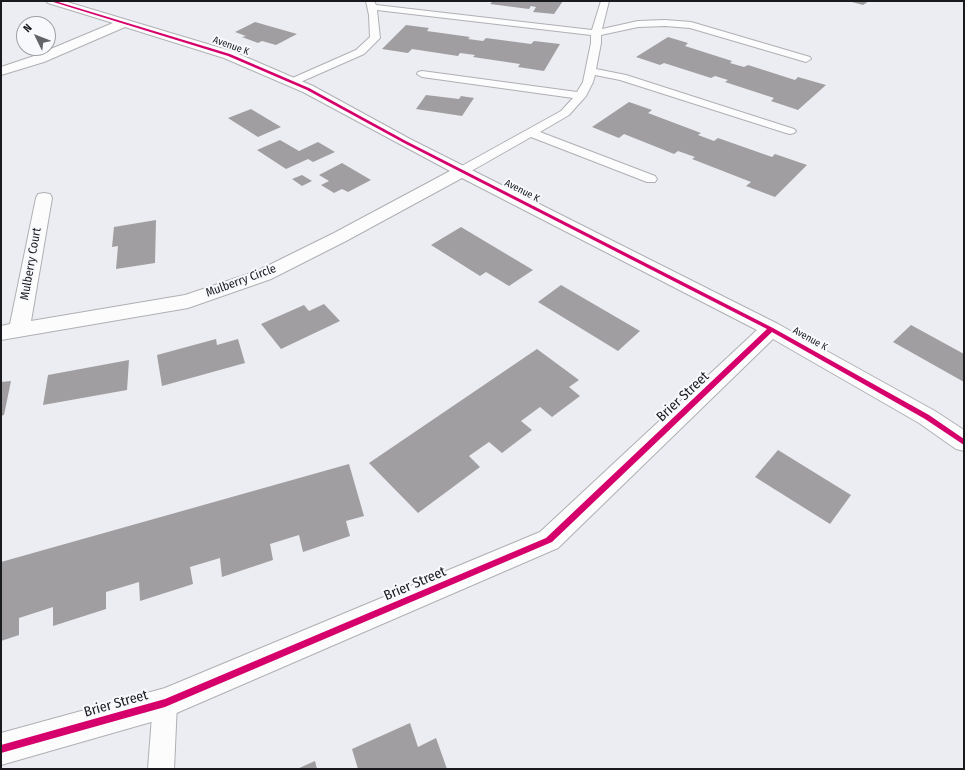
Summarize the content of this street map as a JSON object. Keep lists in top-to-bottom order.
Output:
{
  "streets": {
    "street": [
      "Avenue K",
      "Mulberry Court",
      "Mulberry Circle",
      "Brier Street"
    ]
  },
  "crossings": [
    ["Avenue K", "Mulberry Circle"],
    ["Avenue K", "Brier Street"],
    ["Mulberry Court", "Mulberry Circle"]
  ],
  "north": "top left"
}
